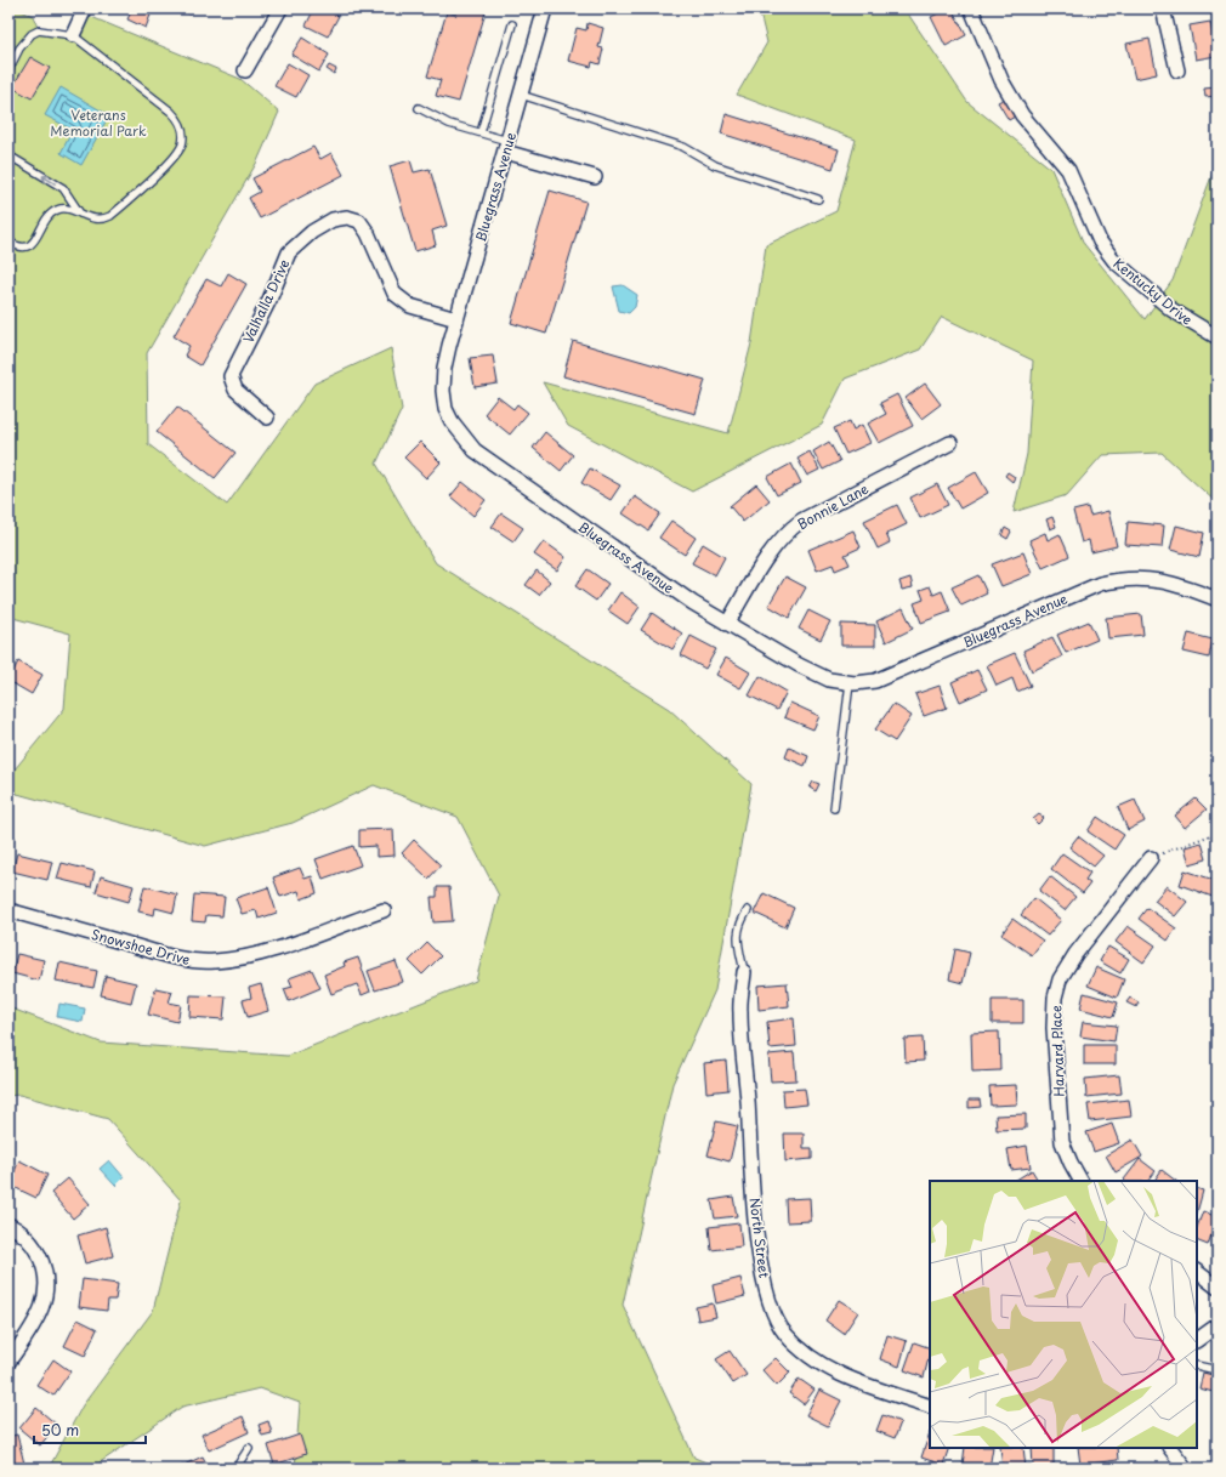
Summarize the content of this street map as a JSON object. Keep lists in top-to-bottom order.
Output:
{
  "streets": {
    "street": [
      "Bluegrass Avenue",
      "Kentucky Drive",
      "Valhalla Drive",
      "Bonnie Lane",
      "Snowshoe Drive",
      "Harvard Place",
      "North Street"
    ]
  },
  "crossings": [
    ["Bluegrass Avenue", "Valhalla Drive"],
    ["Bluegrass Avenue", "Bonnie Lane"]
  ],
  "parks": ["Veterans Memorial Park"],
  "scale_bar": "50 m"
}
